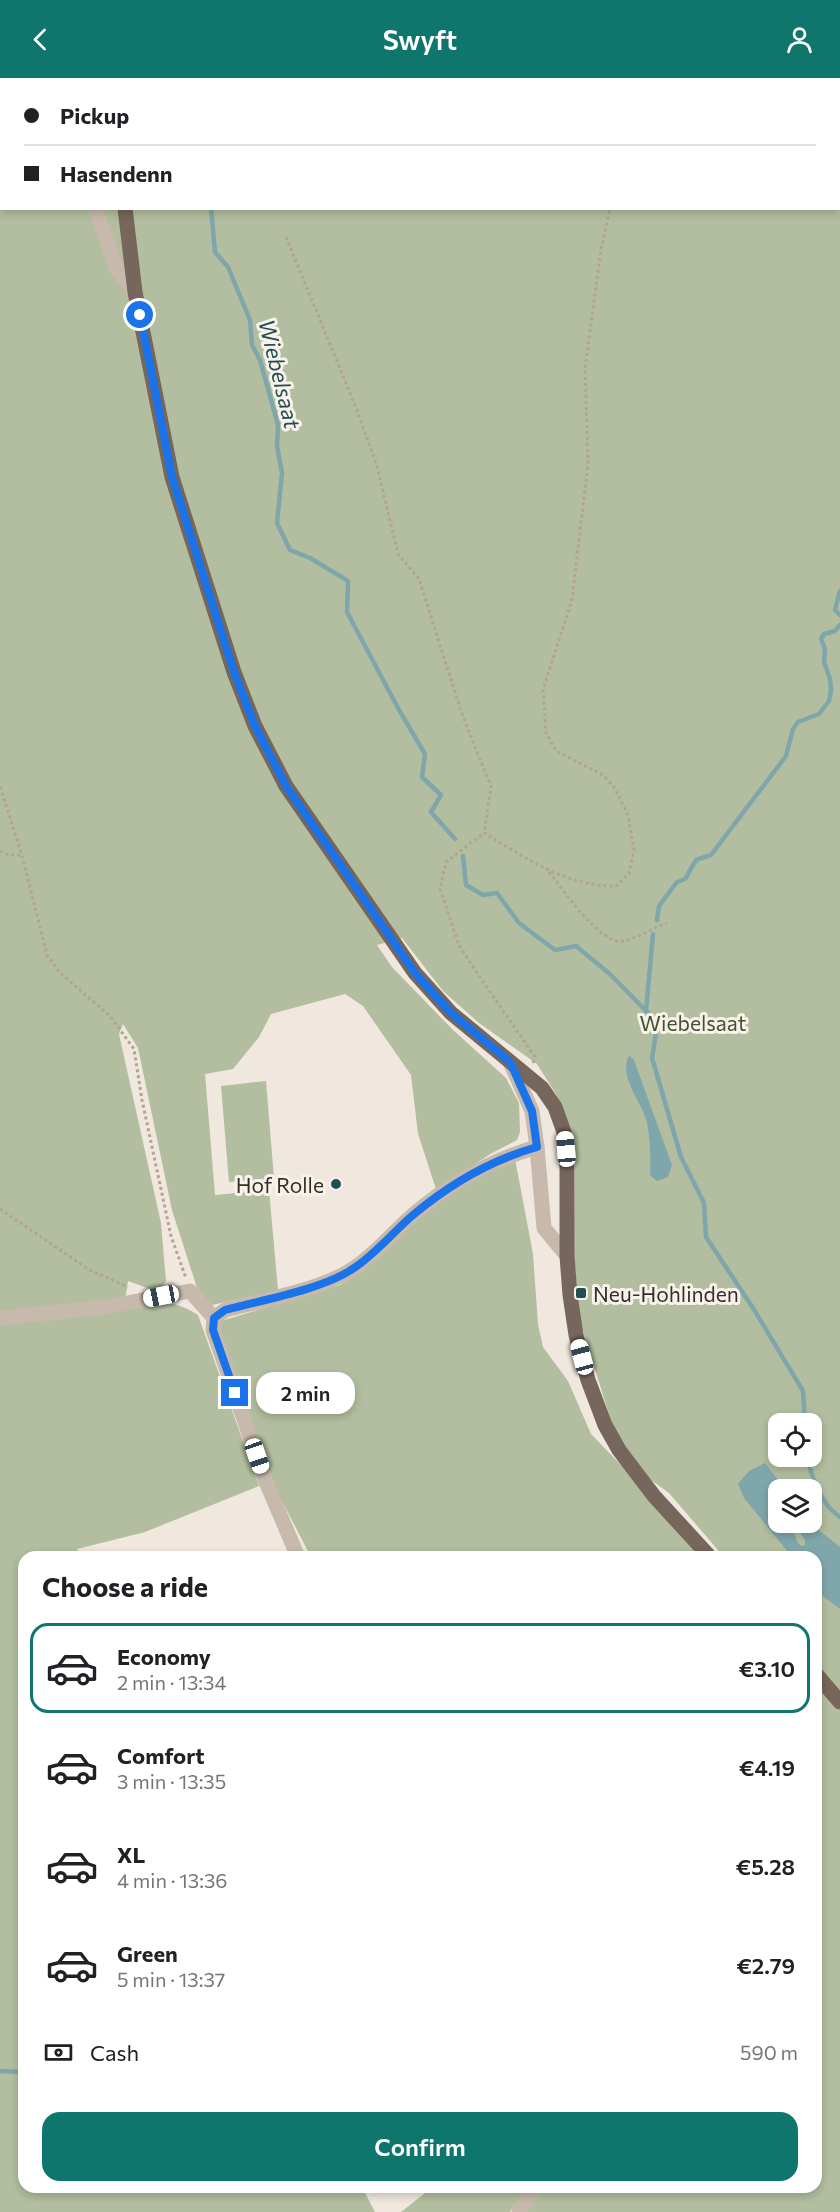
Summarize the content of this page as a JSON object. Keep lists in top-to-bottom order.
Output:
{
  "water": ["Wiebelsaat"],
  "parks": ["Wiebelsaat"],
  "places": {
    "other": ["Hof Rolle"],
    "transit": ["Neu-Hohlinden"]
  },
  "page": {
    "header": "Swyft",
    "banner": ["Pickup", "Hasendenn"],
    "bubble": "2 min",
    "heading": "Choose a ride",
    "list": [
      {
        "name": "Economy",
        "note": "2 min · 13:34",
        "value": "€3.10"
      },
      {
        "name": "Comfort",
        "note": "3 min · 13:35",
        "value": "€4.19"
      },
      {
        "name": "XL",
        "note": "4 min · 13:36",
        "value": "€5.28"
      },
      {
        "name": "Green",
        "note": "5 min · 13:37",
        "value": "€2.79"
      }
    ],
    "pay": ["Cash", "590 m"],
    "buttons": "Confirm"
  }
}
